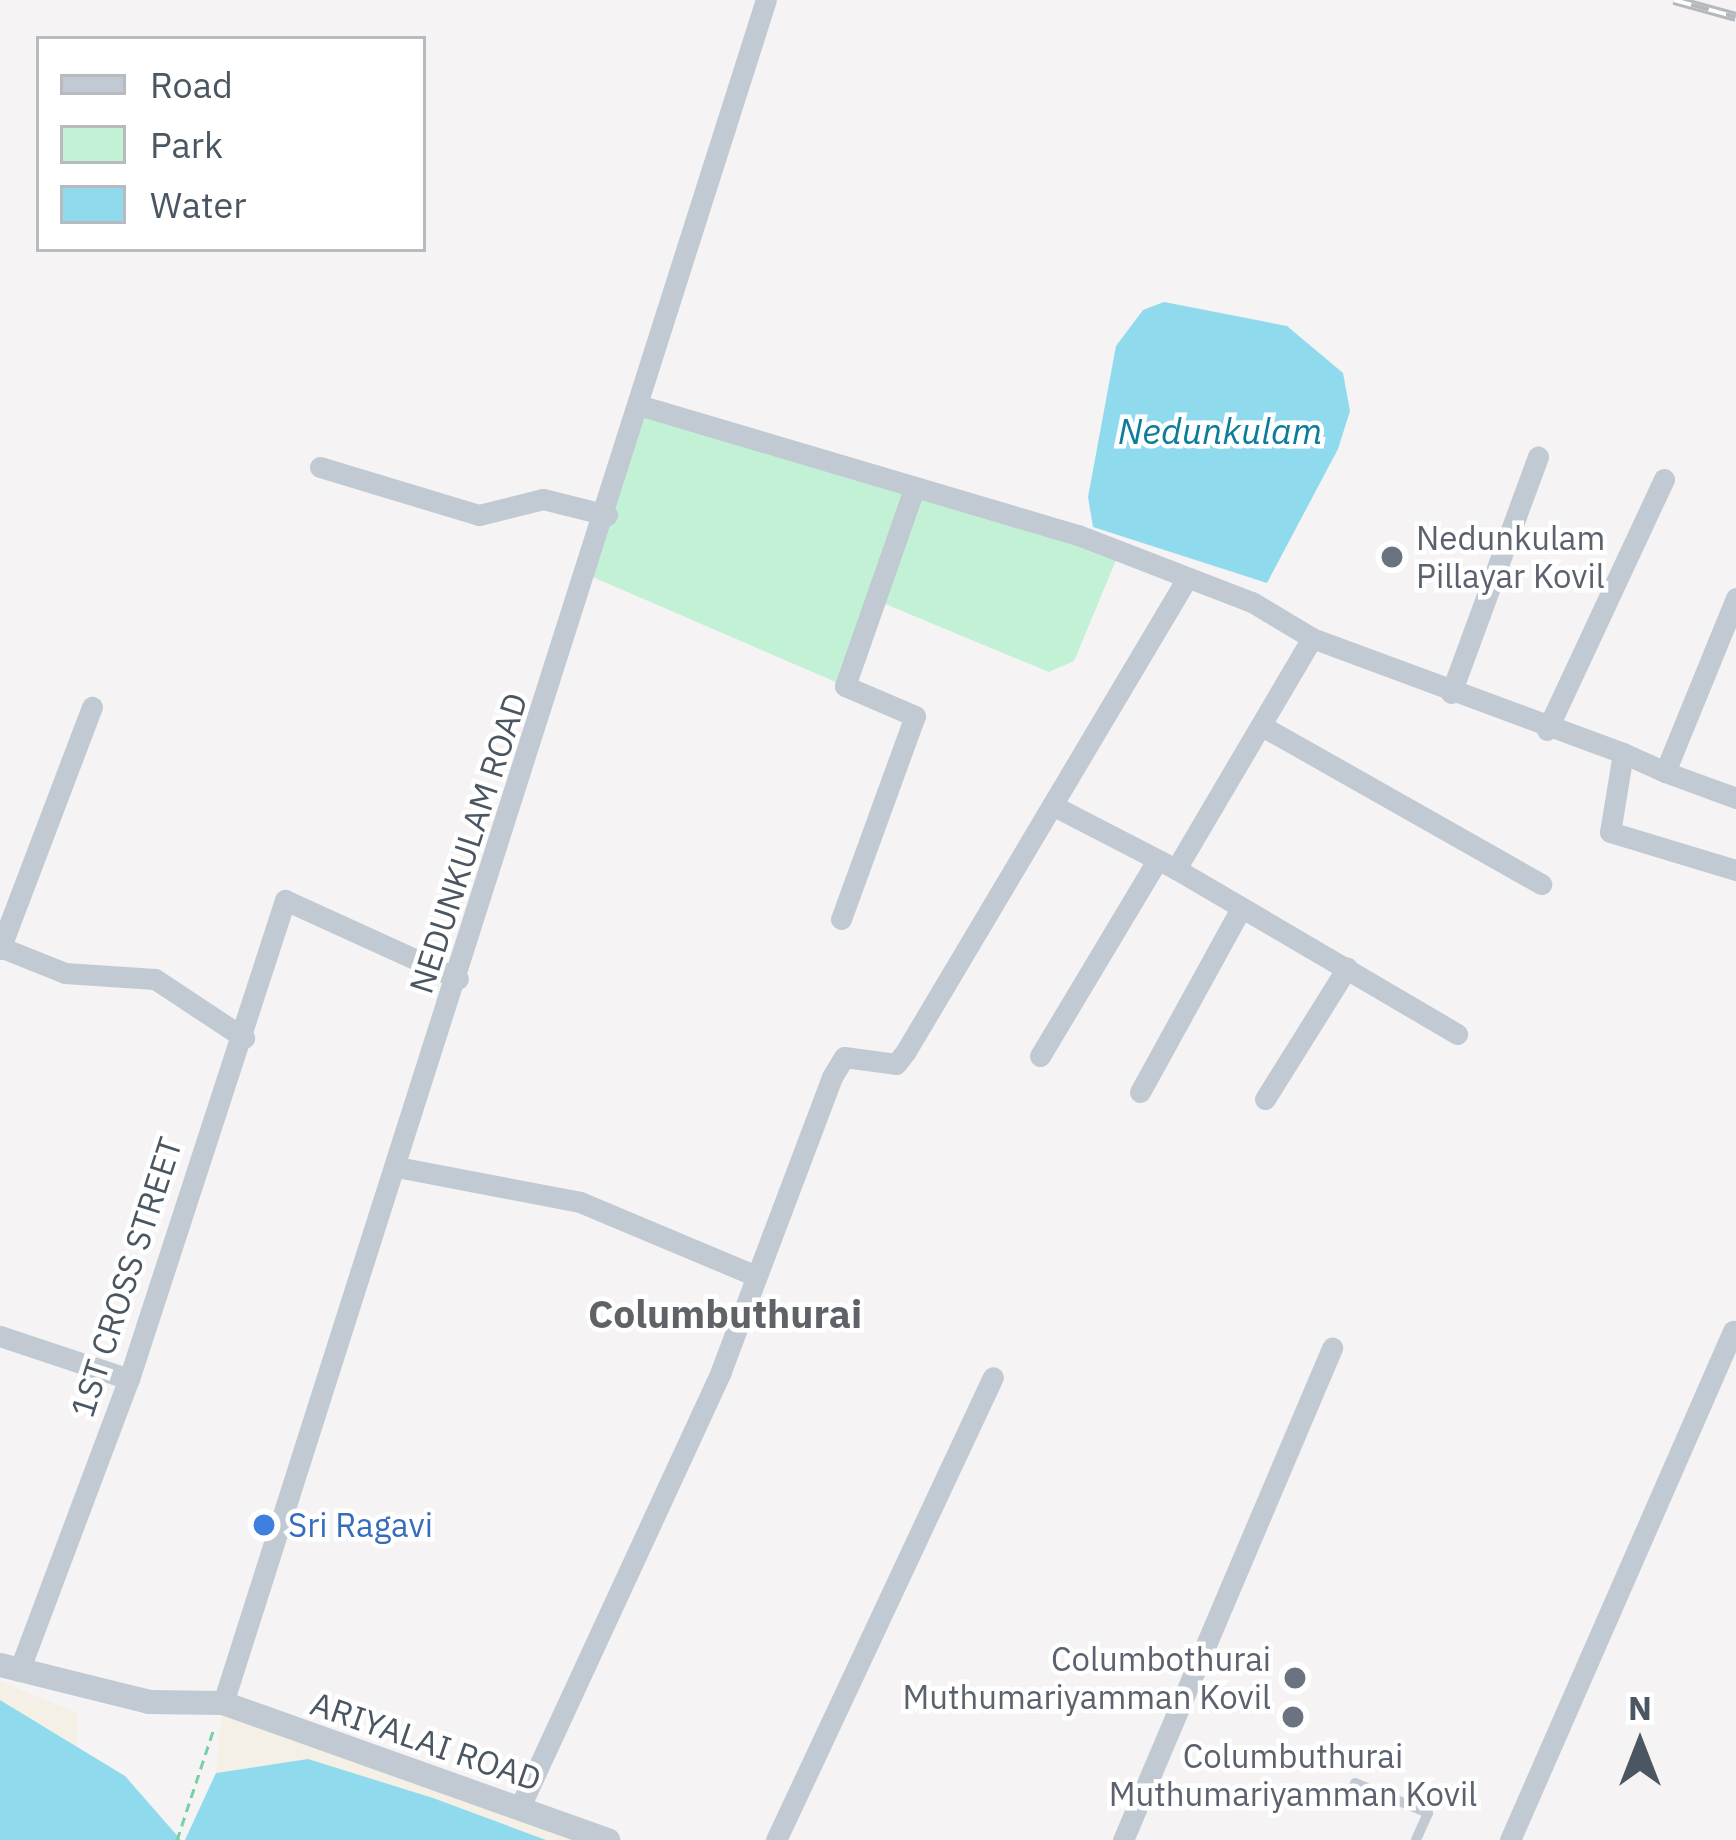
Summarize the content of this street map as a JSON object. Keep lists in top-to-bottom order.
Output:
{
  "streets": {
    "street": ["NEDUNKULAM ROAD", "1ST CROSS STREET", "ARIYALAI ROAD"]
  },
  "crossings": [
    ["NEDUNKULAM ROAD", "1ST CROSS STREET"],
    ["NEDUNKULAM ROAD", "ARIYALAI ROAD"],
    ["1ST CROSS STREET", "ARIYALAI ROAD"]
  ],
  "districts": ["Columbuthurai"],
  "water": ["Nedunkulam"],
  "places": [
    "Nedunkulam Pillayar Kovil",
    "Sri Ragavi",
    "Columbothurai Muthumariyamman Kovil",
    "Columbuthurai Muthumariyamman Kovil"
  ],
  "legend": ["Road", "Park", "Water"],
  "north": "top"
}
